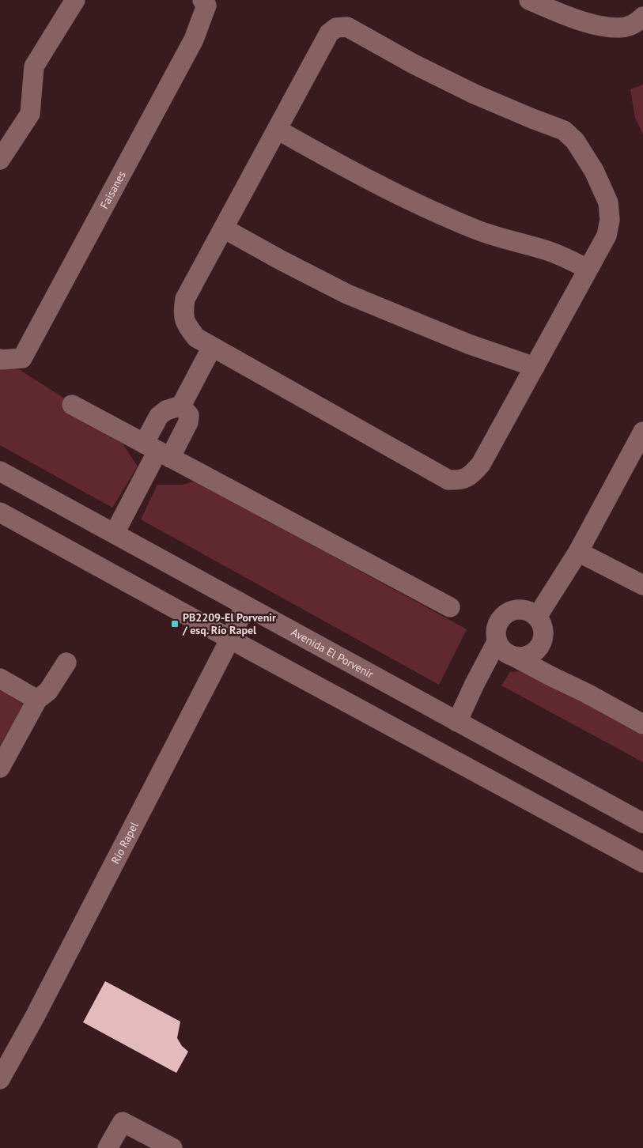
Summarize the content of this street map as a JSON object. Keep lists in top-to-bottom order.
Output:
{
  "streets": {
    "street": ["Faisanes", "Avenida El Porvenir", "Río Rapel"]
  },
  "crossings": [
    ["Avenida El Porvenir", "Río Rapel"]
  ],
  "places": {
    "transit": ["PB2209-El Porvenir / esq. Río Rapel"]
  }
}
